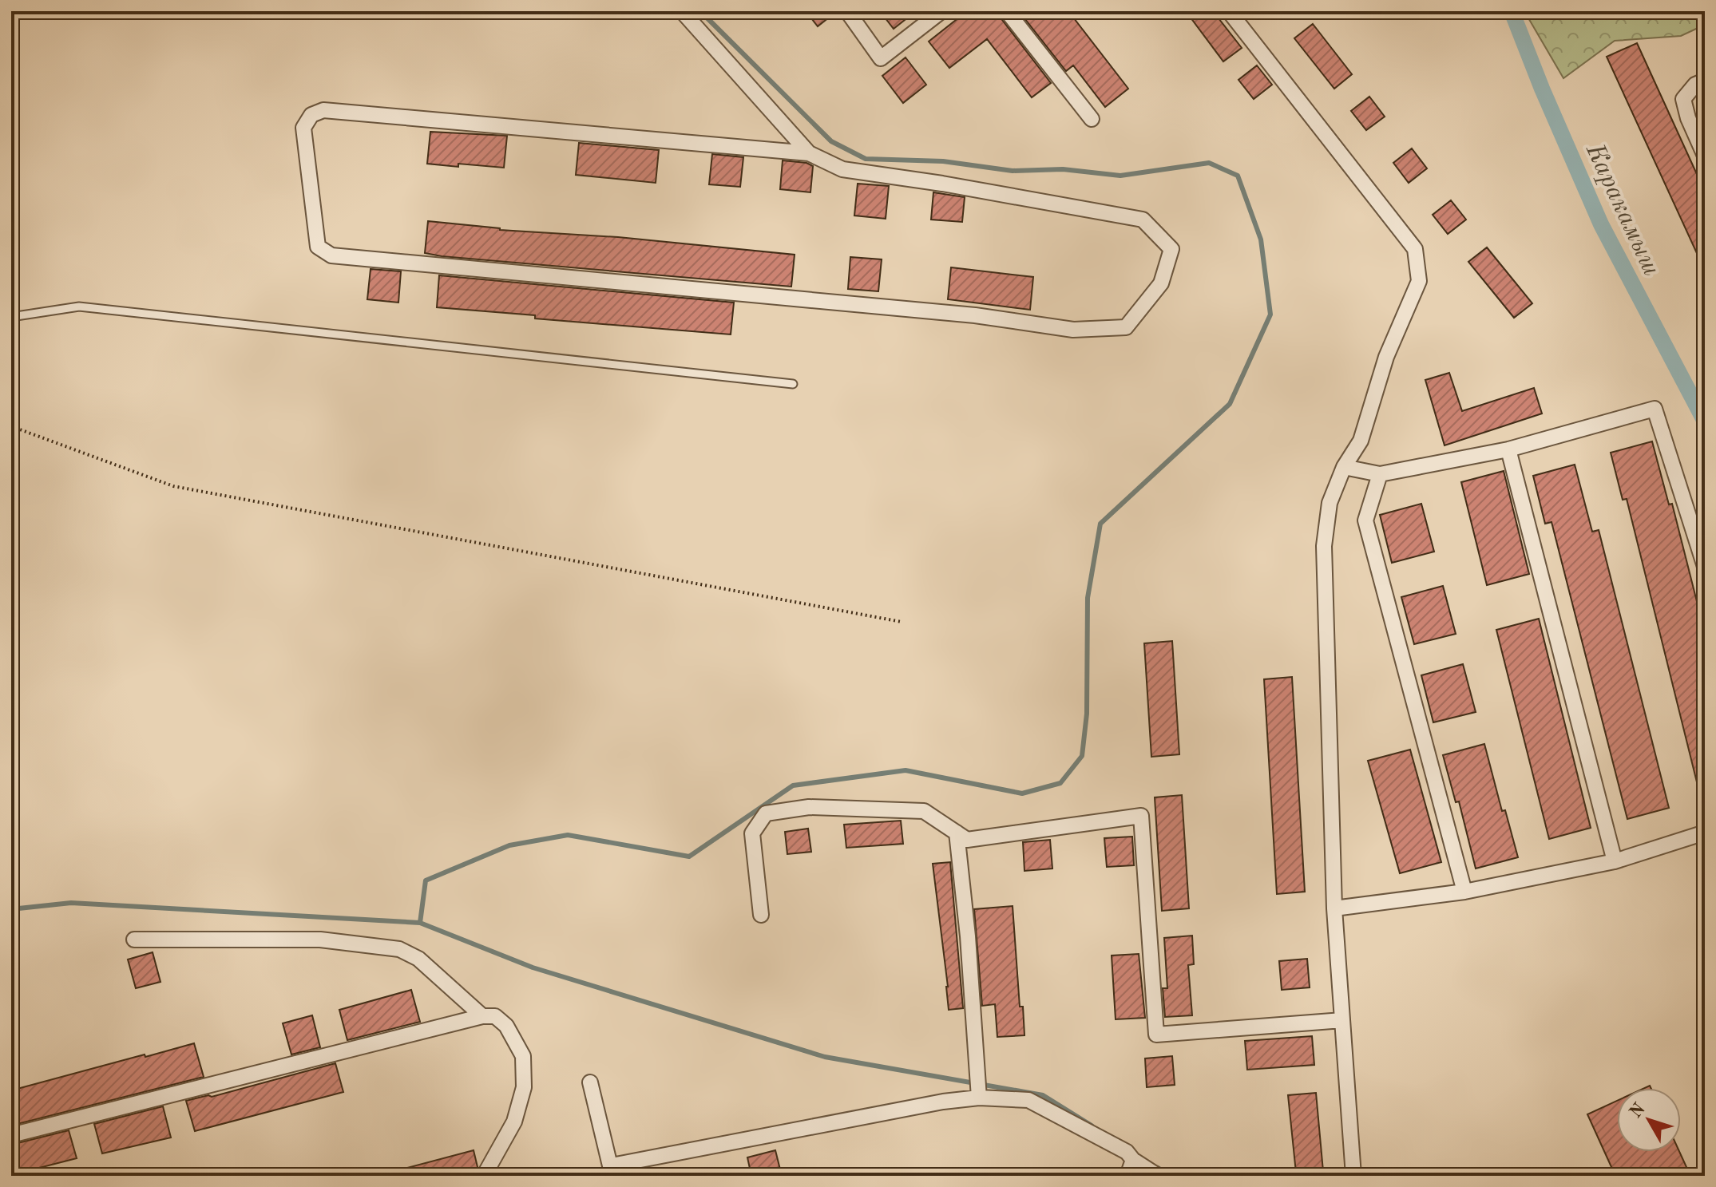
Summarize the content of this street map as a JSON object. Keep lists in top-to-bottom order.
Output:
{
  "water": ["Каракамыш"],
  "north": "top left"
}
